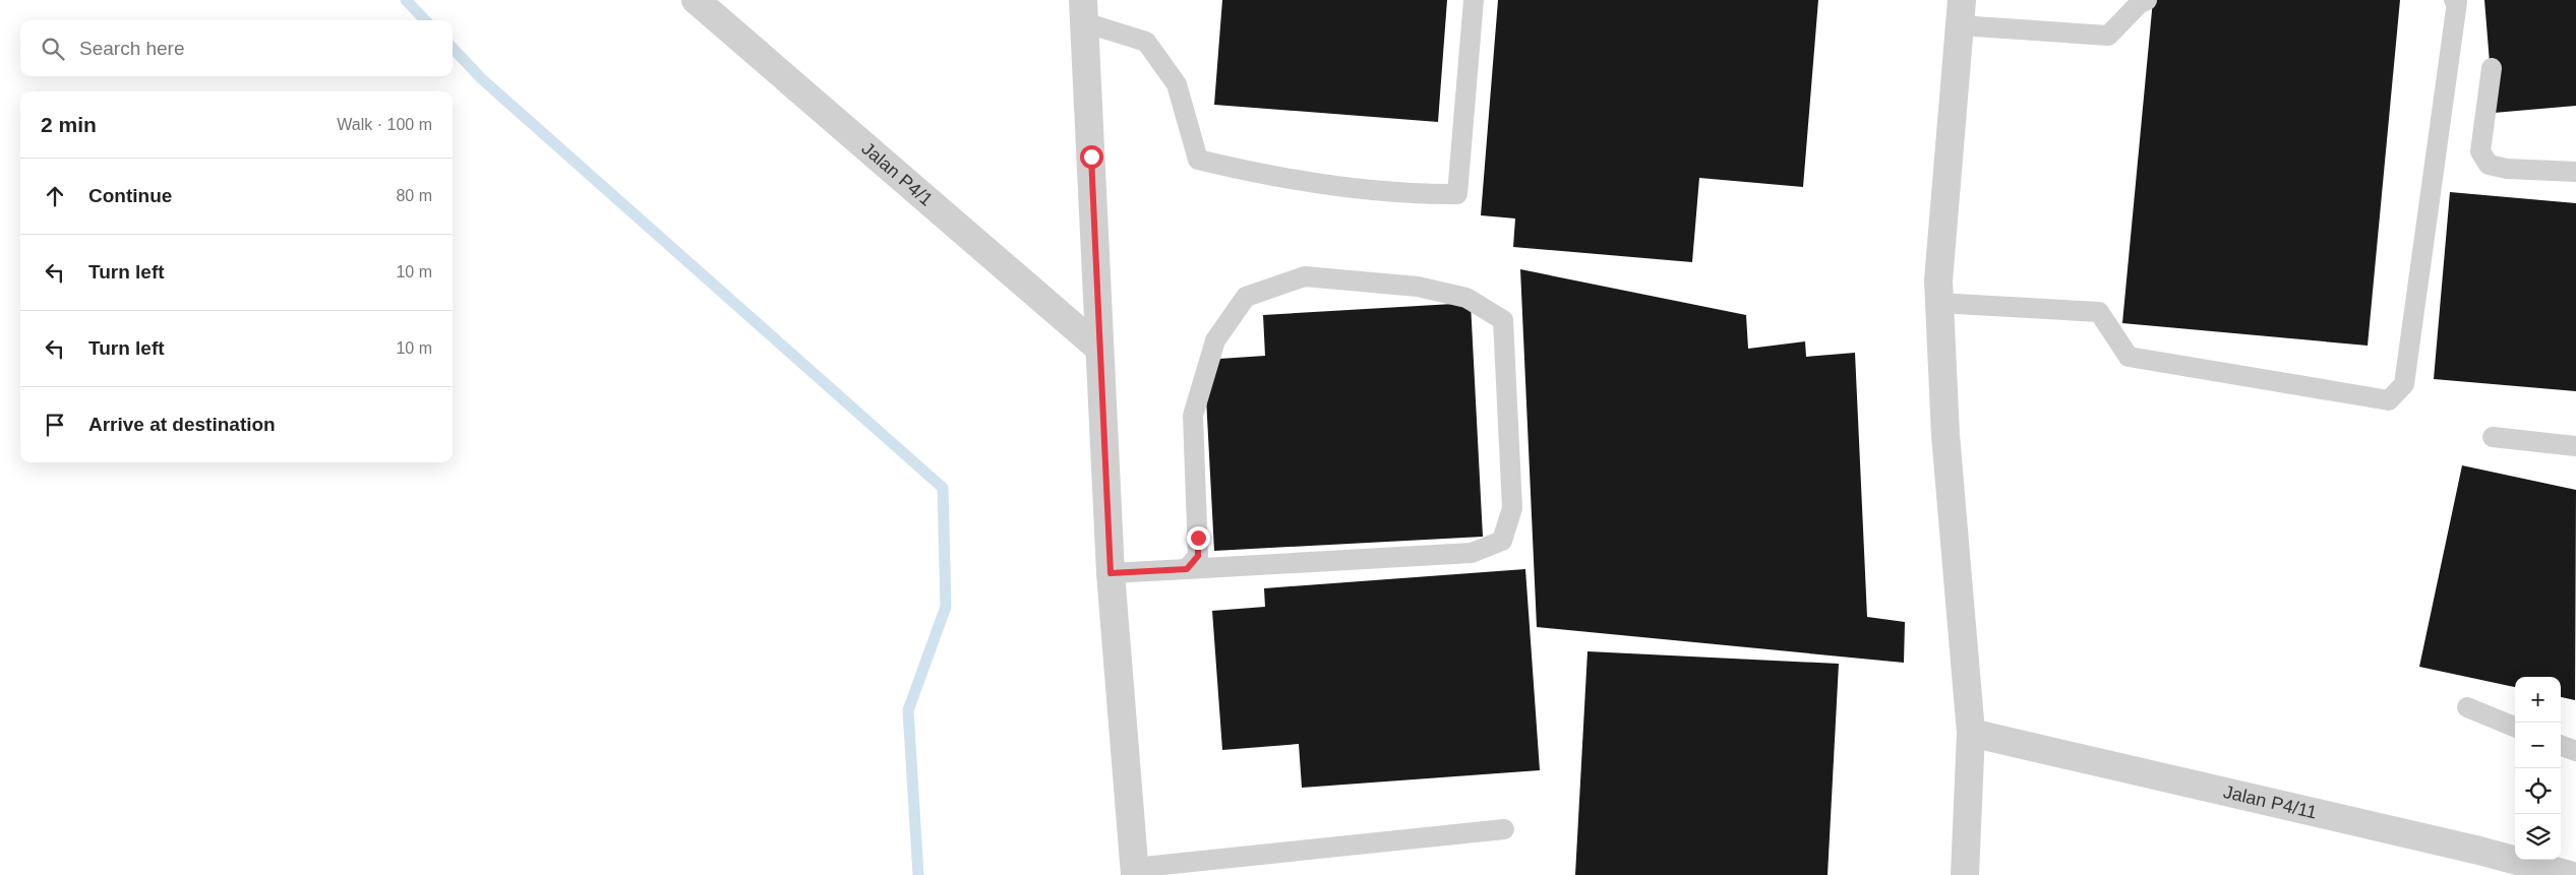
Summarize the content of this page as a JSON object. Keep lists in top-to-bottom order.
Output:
{
  "streets": {
    "street": ["Jalan P4/1", "Jalan P4/11"]
  },
  "page": {
    "search": "Search here",
    "heading": ["2 min", "Walk · 100 m"],
    "list": [
      ["Continue", "80 m"],
      ["Turn left", "10 m"],
      ["Turn left", "10 m"],
      "Arrive at destination"
    ],
    "map_buttons": ["+", "−"]
  }
}
